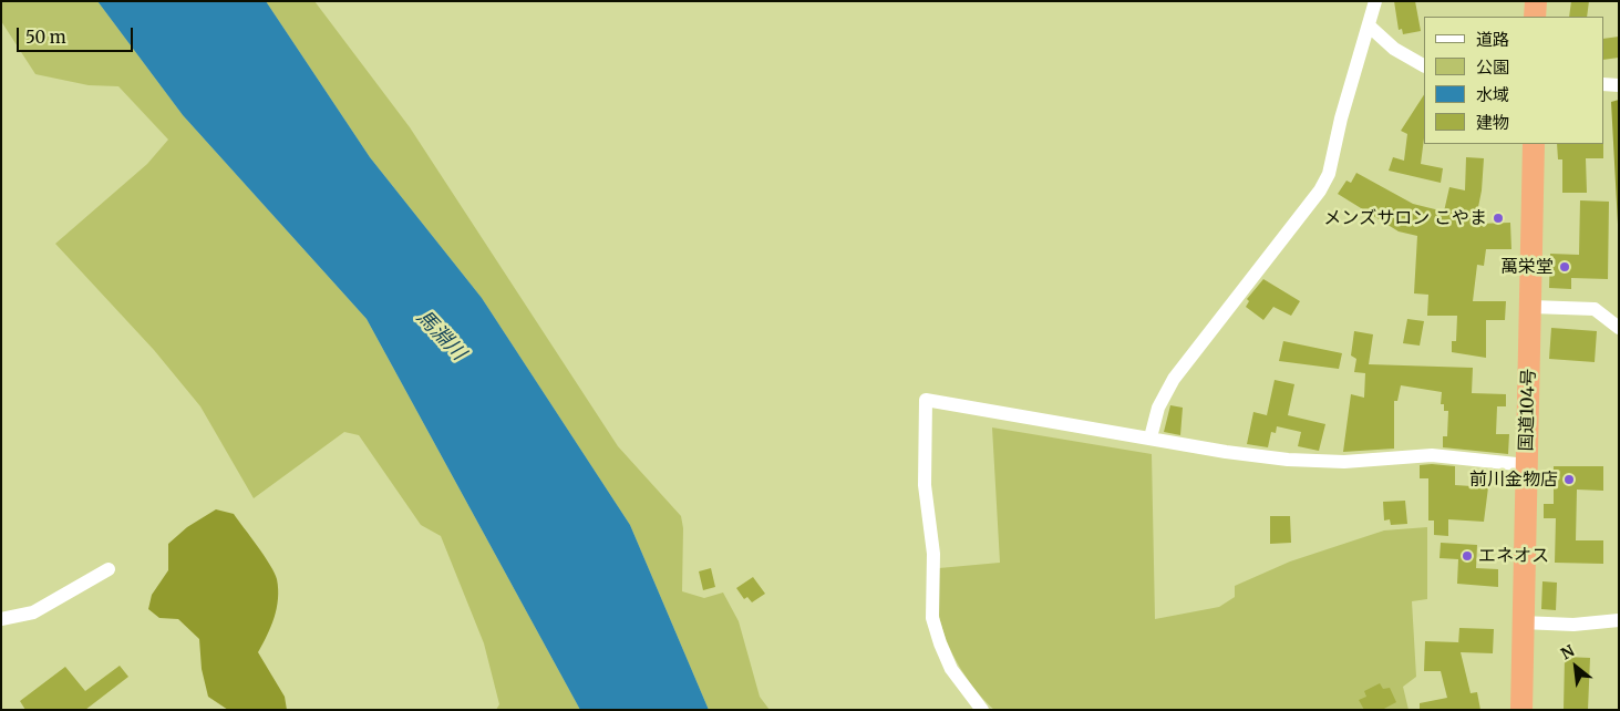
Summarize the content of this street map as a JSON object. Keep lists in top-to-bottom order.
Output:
{
  "streets": {
    "highway": ["国道104号"]
  },
  "water": ["馬淵川"],
  "places": [
    "メンズサロン こやま",
    "萬栄堂",
    "前川金物店",
    "エネオス"
  ],
  "legend": [
    "道路",
    "公園",
    "水域",
    "建物"
  ],
  "scale_bar": "50 m",
  "north": "top left"
}
